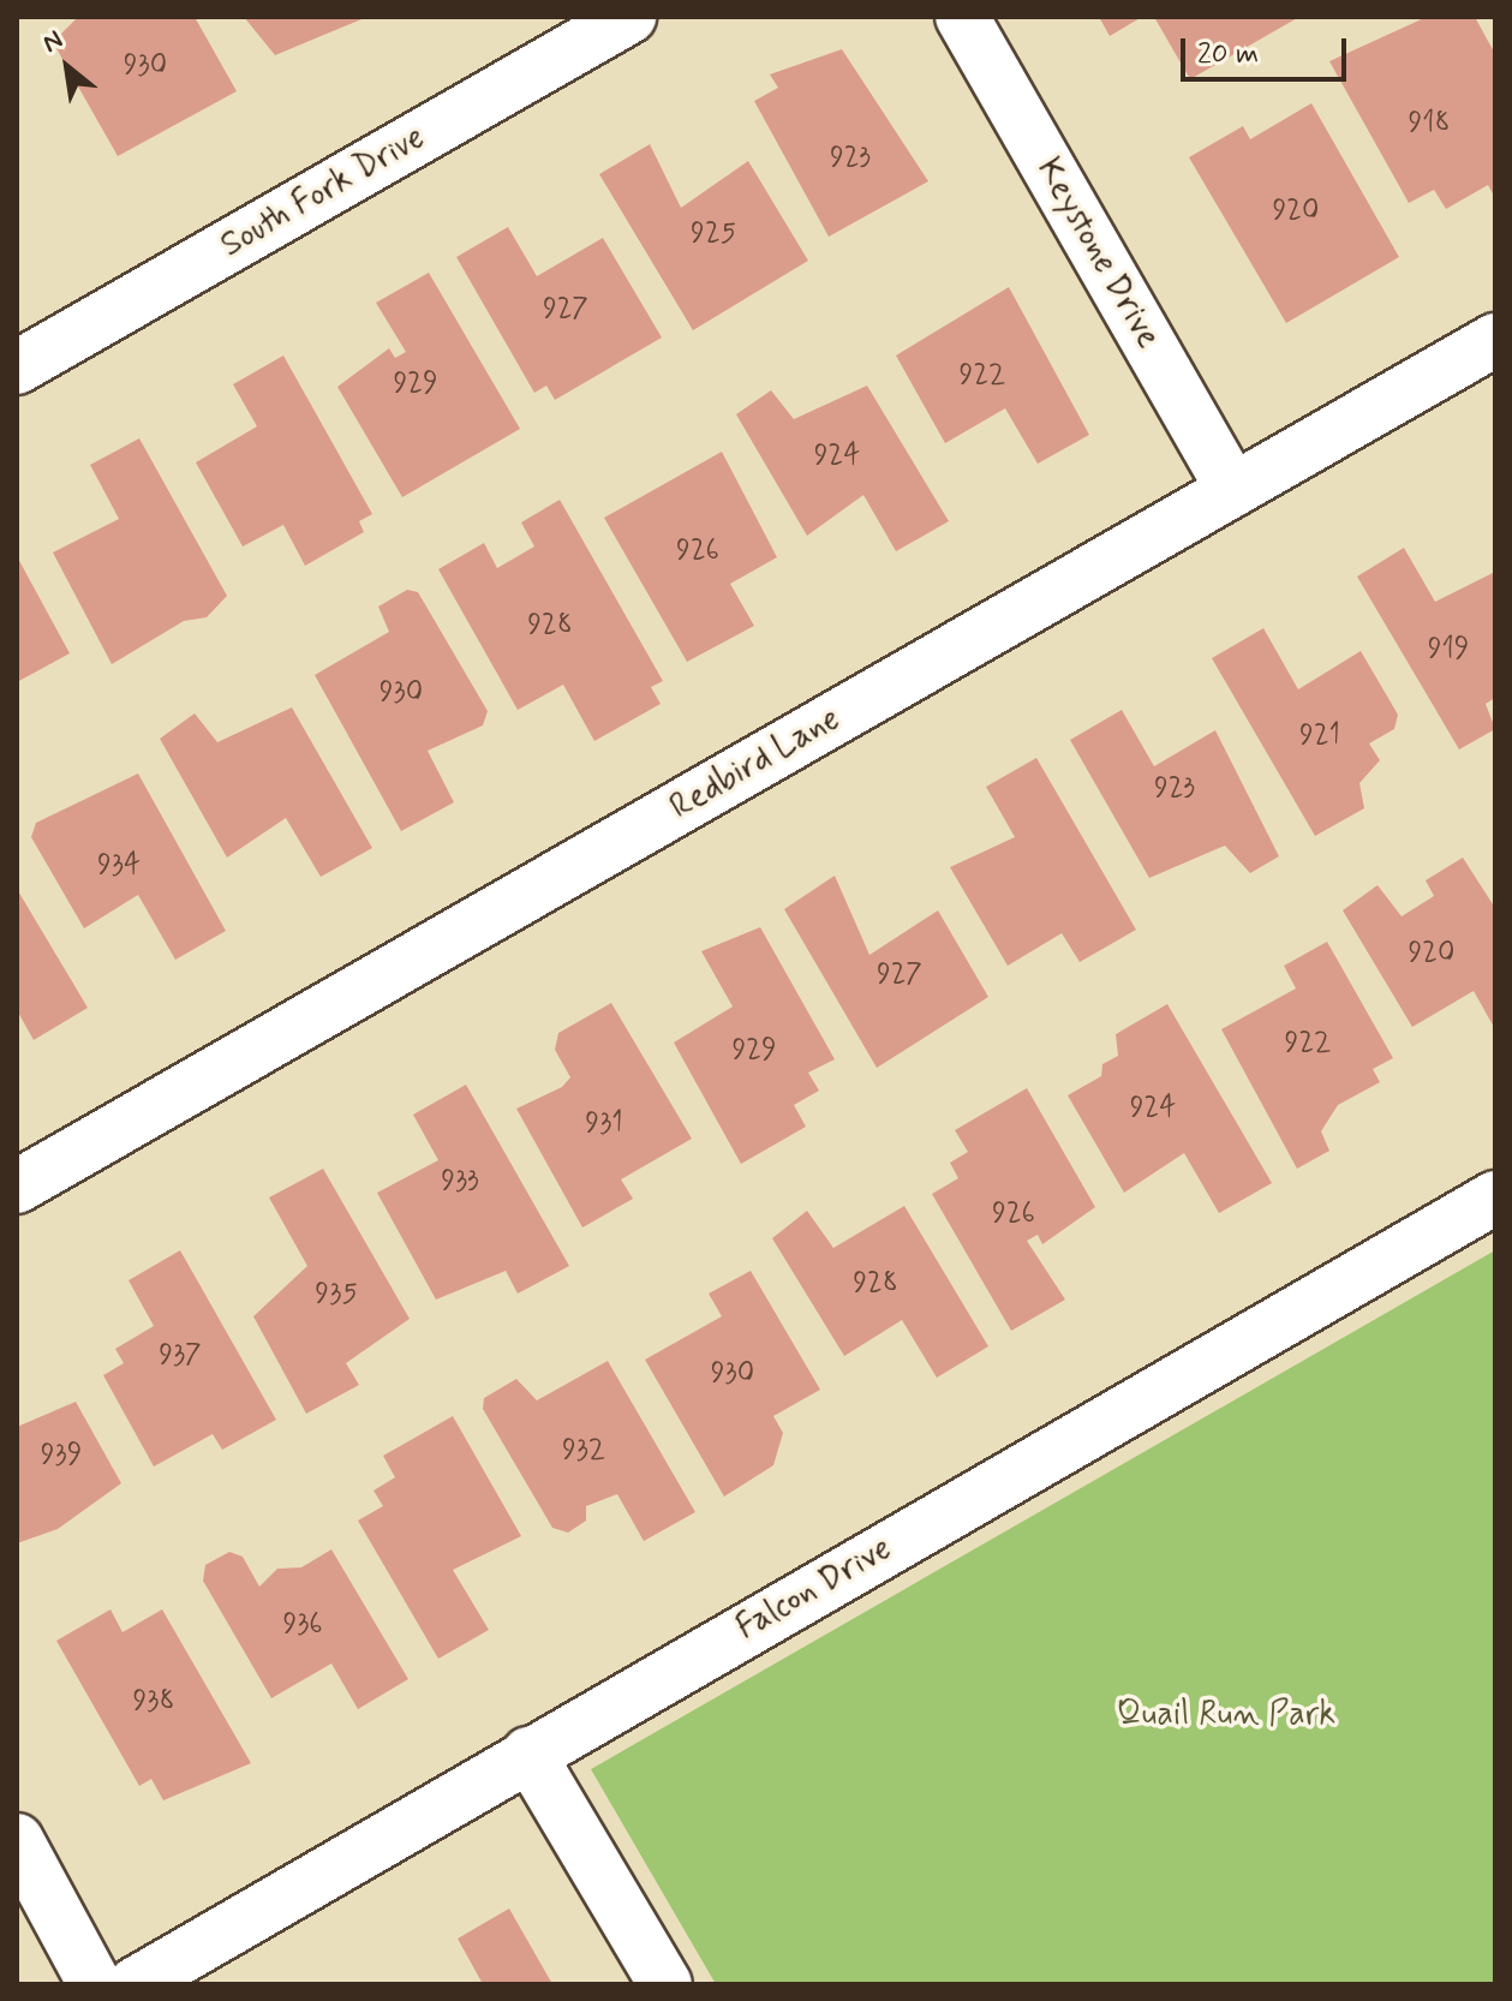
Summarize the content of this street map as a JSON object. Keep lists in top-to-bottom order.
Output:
{
  "streets": {
    "street": [
      "South Fork Drive",
      "Keystone Drive",
      "Redbird Lane",
      "Falcon Drive"
    ]
  },
  "crossings": [
    ["Keystone Drive", "Redbird Lane"]
  ],
  "parks": ["Quail Run Park"],
  "house_numbers": [
    "930",
    "918",
    "923",
    "920",
    "925",
    "927",
    "922",
    "929",
    "924",
    "926",
    "928",
    "919",
    "930",
    "921",
    "923",
    "934",
    "920",
    "927",
    "922",
    "929",
    "924",
    "931",
    "933",
    "926",
    "928",
    "935",
    "937",
    "930",
    "932",
    "939",
    "936",
    "938"
  ],
  "scale_bar": "20 m",
  "north": "top left"
}
